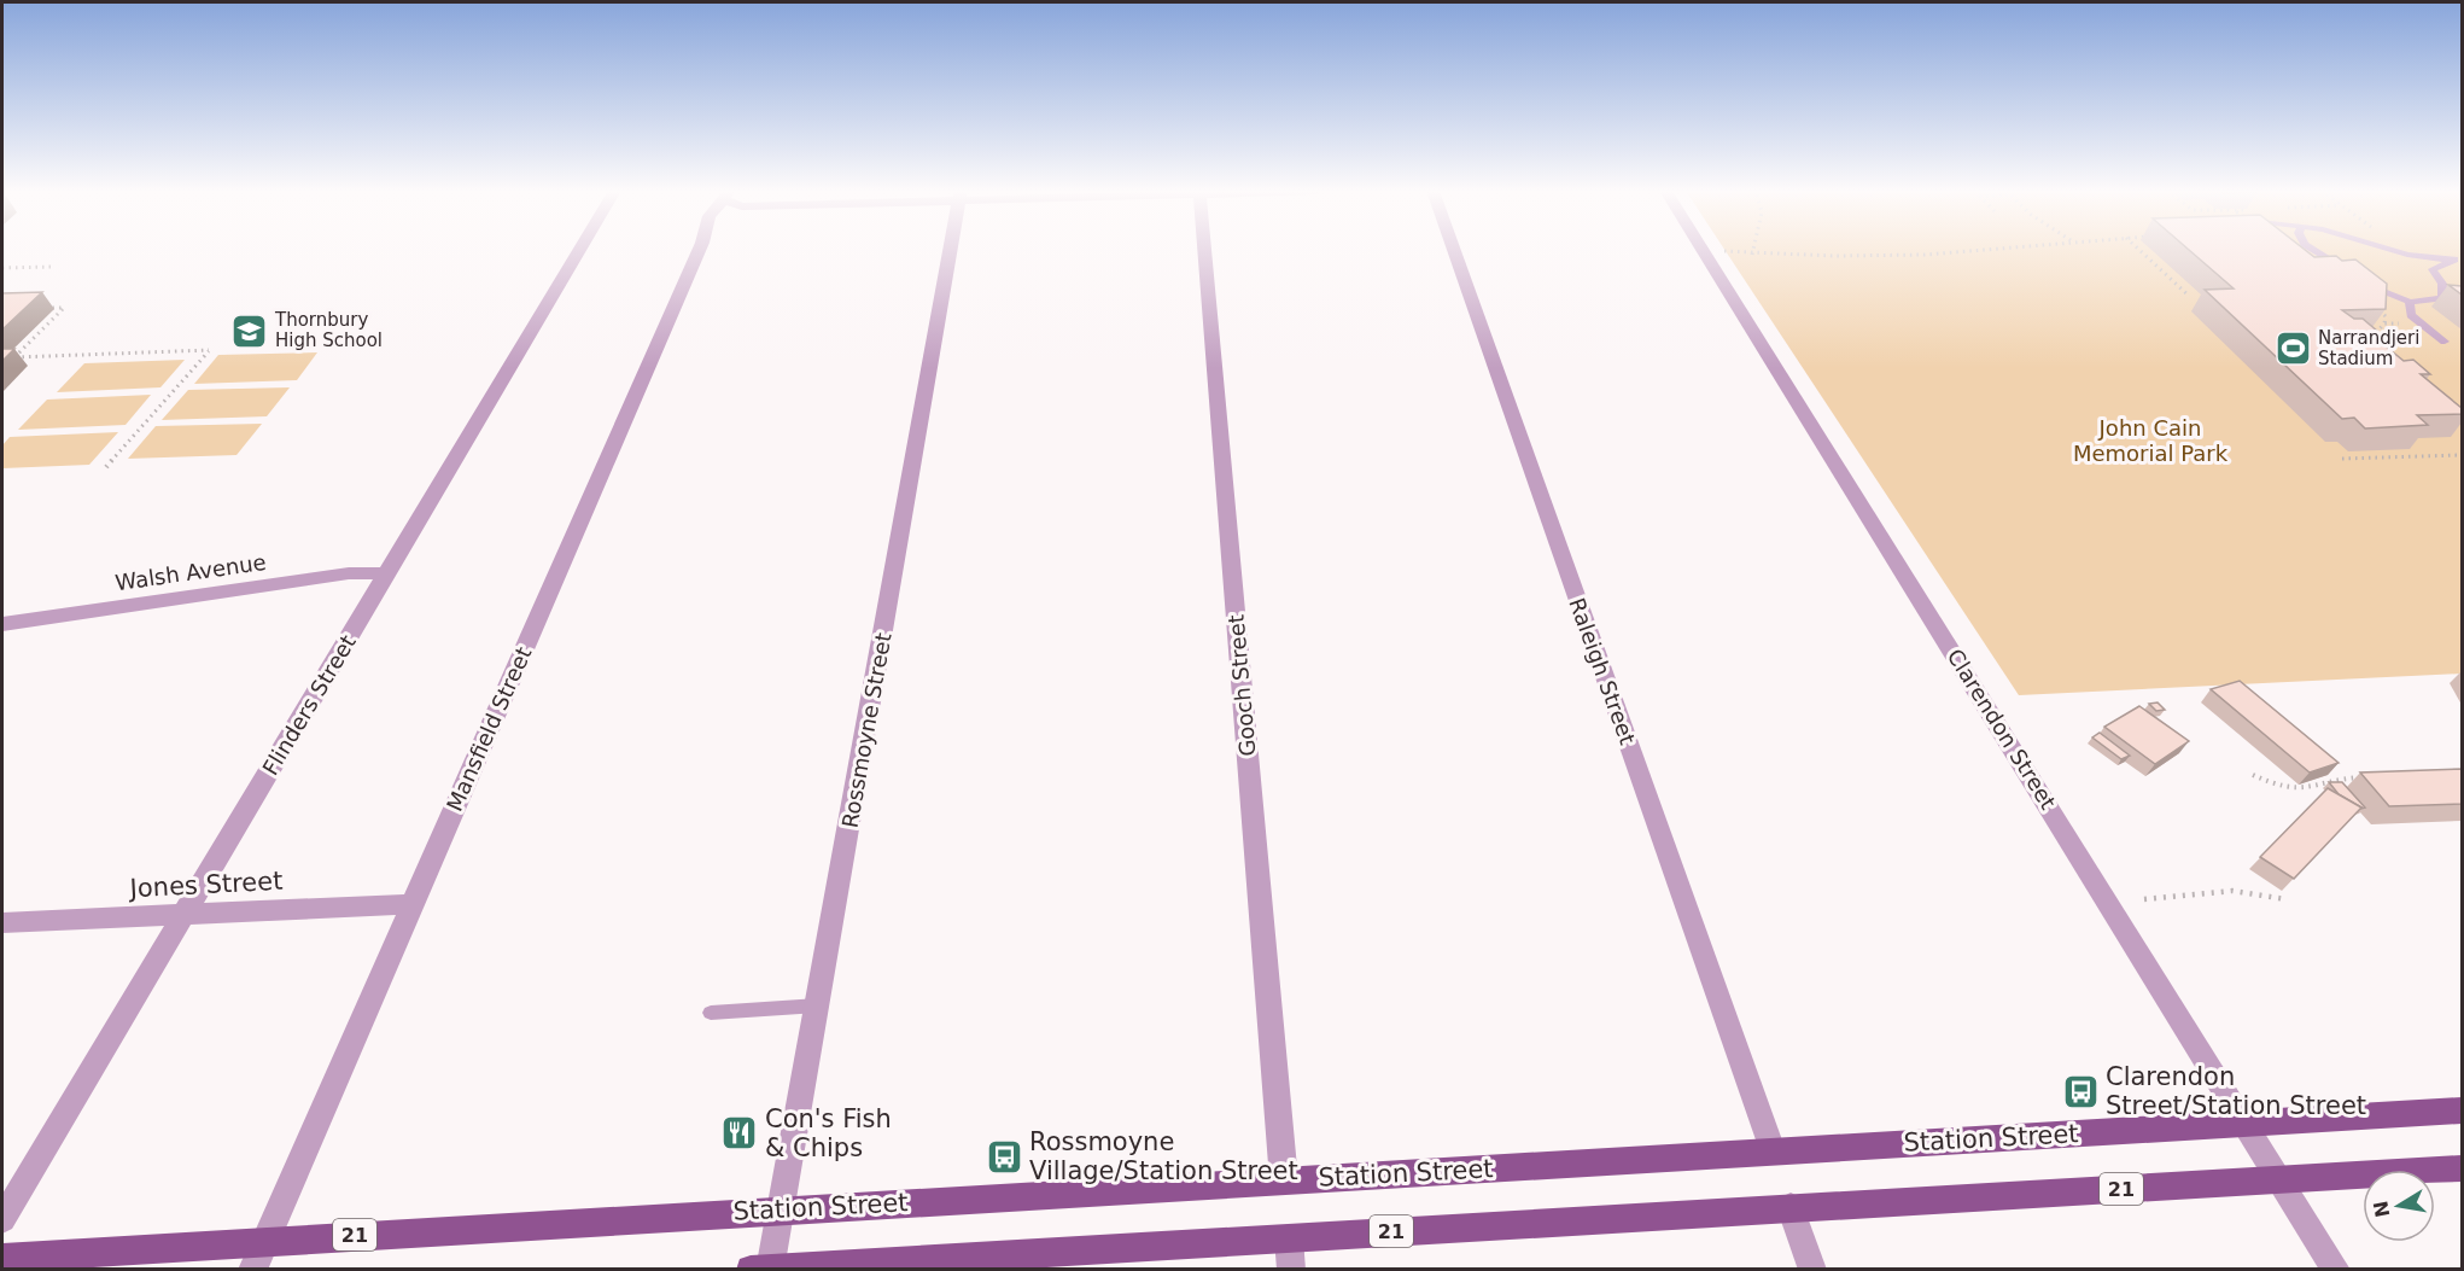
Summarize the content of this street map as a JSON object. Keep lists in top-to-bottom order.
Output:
{
  "streets": {
    "main road": ["Station Street", "21"],
    "street": [
      "Walsh Avenue",
      "Raleigh Street",
      "Gooch Street",
      "Flinders Street",
      "Mansfield Street",
      "Clarendon Street",
      "Rossmoyne Street",
      "Jones Street"
    ]
  },
  "crossings": [
    ["Walsh Avenue", "Flinders Street"],
    ["Raleigh Street", "Station Street"],
    ["Gooch Street", "Station Street"],
    ["Flinders Street", "Jones Street"],
    ["Mansfield Street", "Jones Street"],
    ["Mansfield Street", "Station Street"],
    ["Clarendon Street", "Station Street"],
    ["Clarendon Street", "21"],
    ["Rossmoyne Street", "Station Street"],
    ["Rossmoyne Street", "21"]
  ],
  "parks": ["John Cain Memorial Park"],
  "places": {
    "school or university": ["Thornbury High School"],
    "sports": ["Narrandjeri Stadium"],
    "bus stop": ["Clarendon Street/Station Street", "Rossmoyne Village/Station Street"],
    "restaurant": ["Con's Fish & Chips"]
  },
  "north": "left"
}
